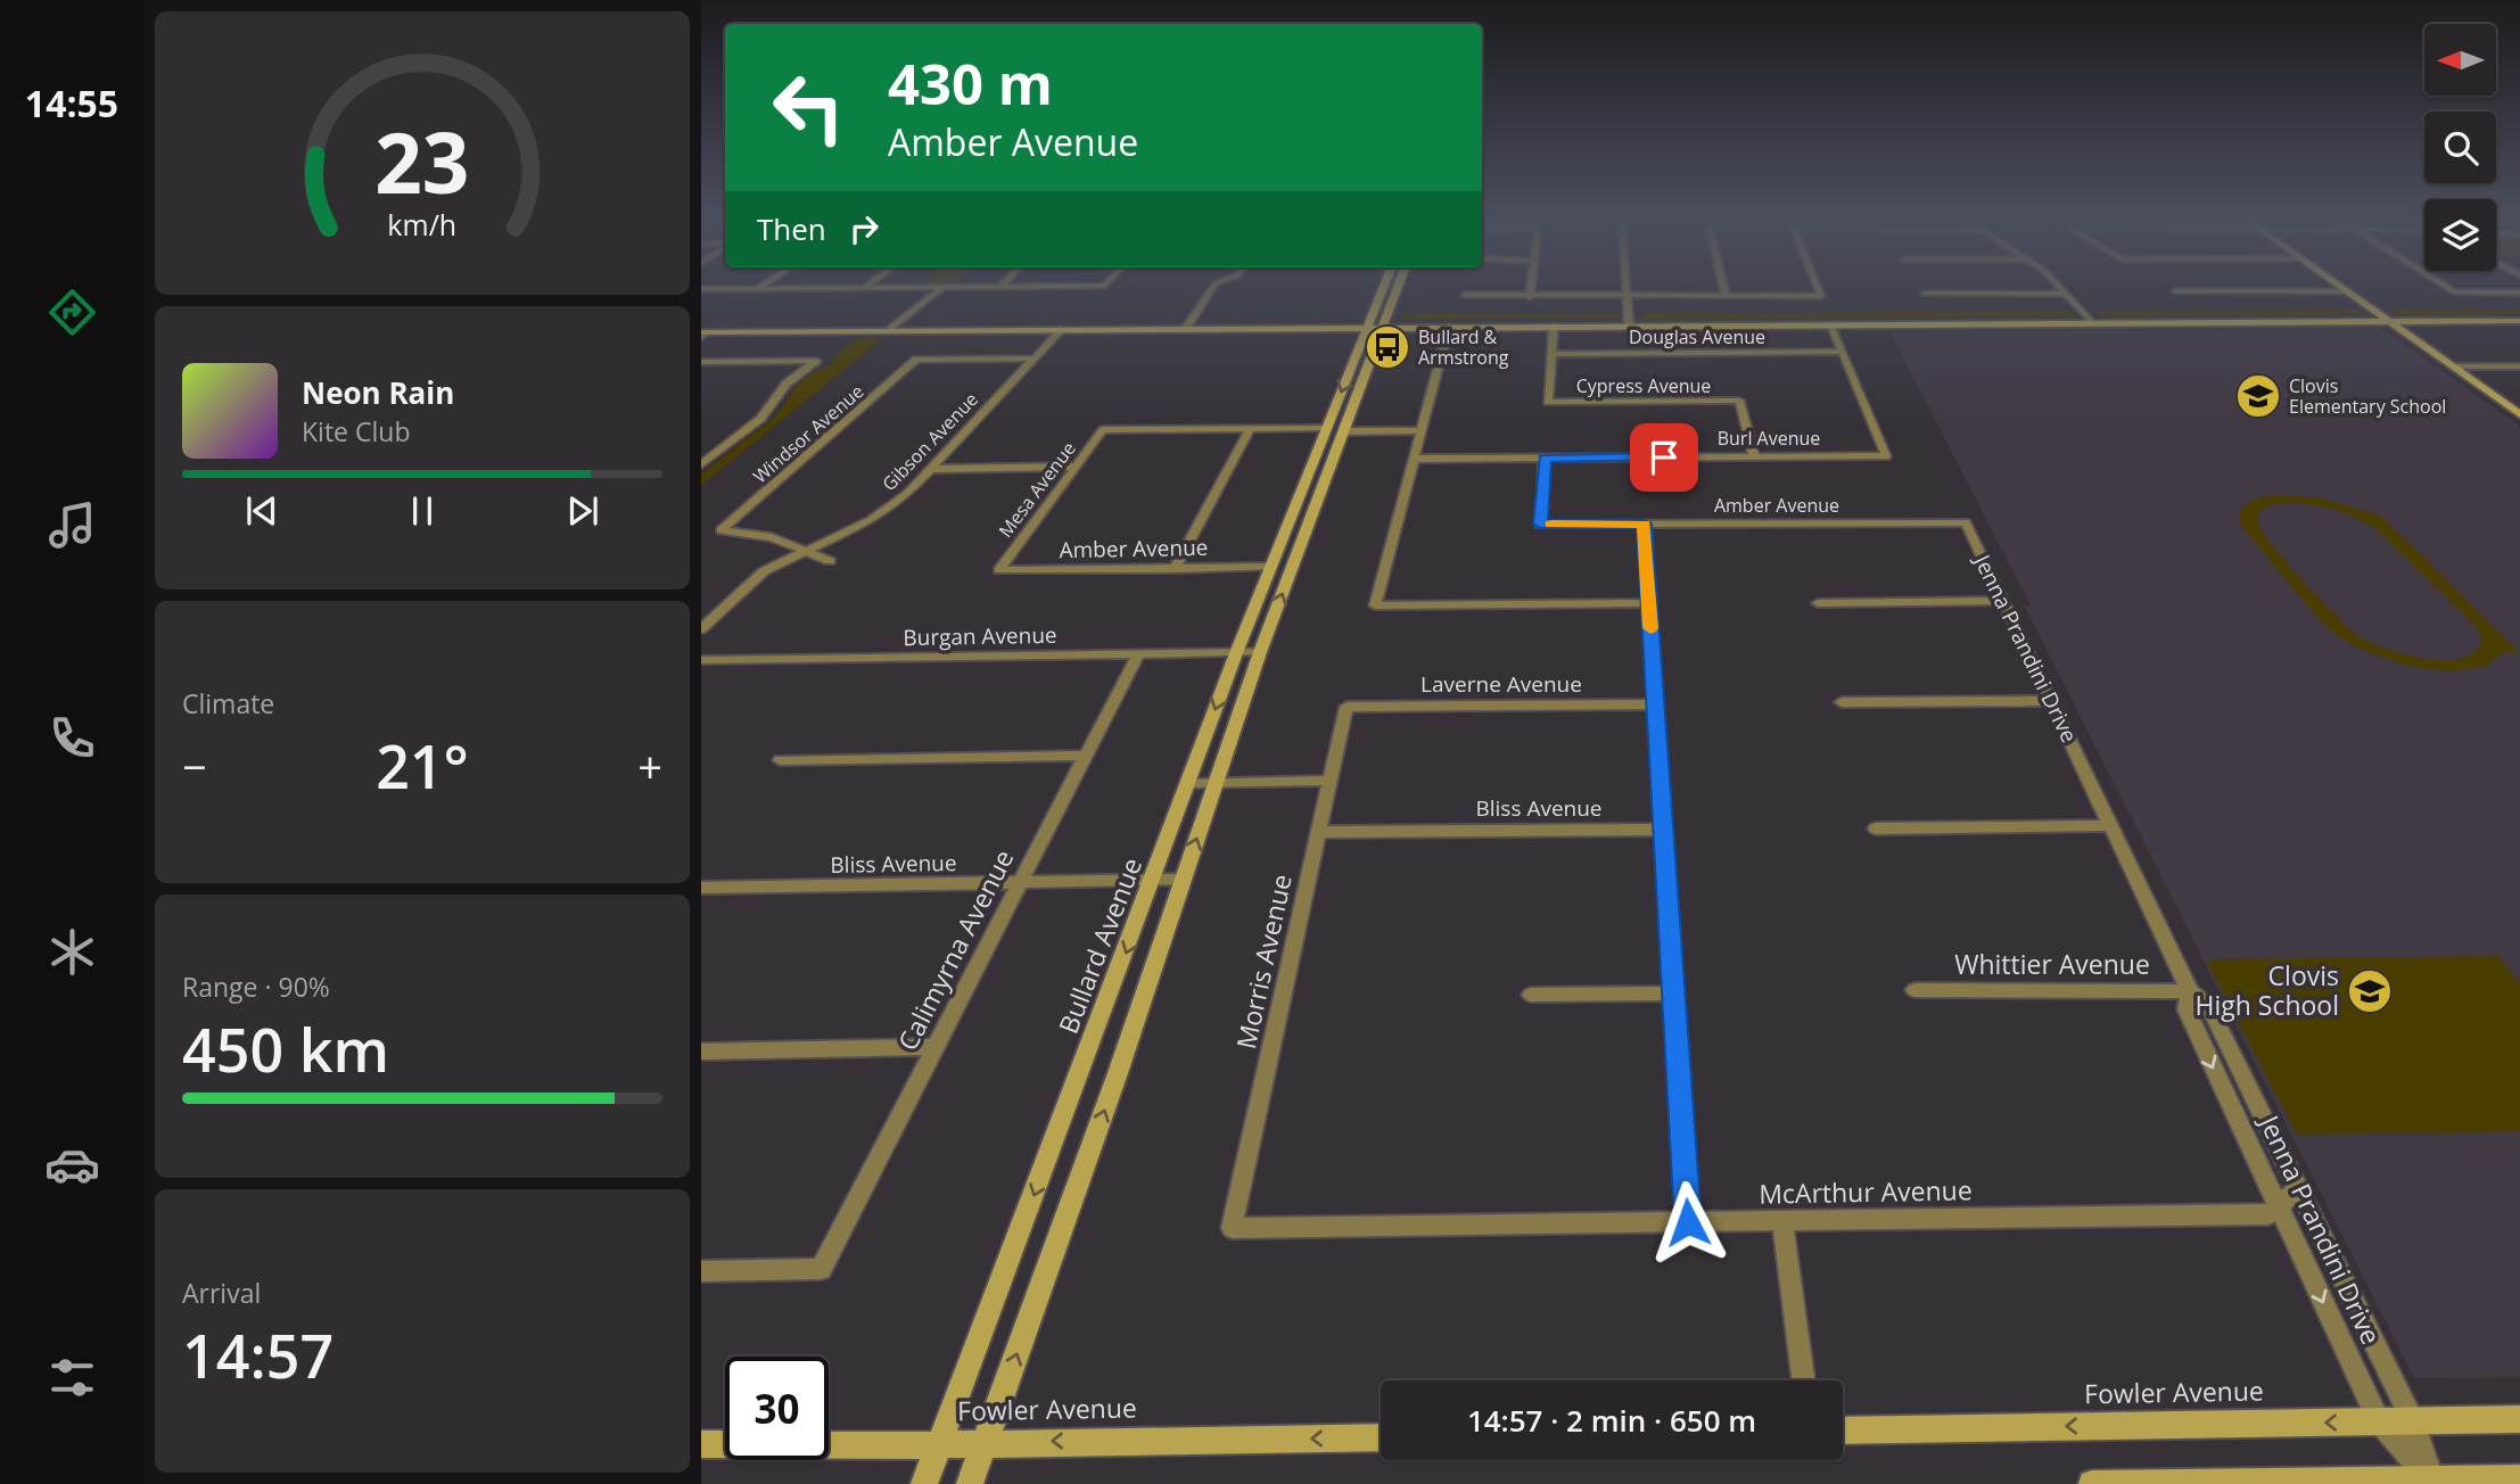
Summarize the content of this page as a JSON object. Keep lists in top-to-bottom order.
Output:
{
  "streets": {
    "main road": ["Bullard Avenue", "Fowler Avenue"],
    "street": [
      "Douglas Avenue",
      "Cypress Avenue",
      "Windsor Avenue",
      "Burl Avenue",
      "Gibson Avenue",
      "Mesa Avenue",
      "Amber Avenue",
      "Burgan Avenue",
      "Jenna Prandini Drive",
      "Laverne Avenue",
      "Bliss Avenue",
      "Calimyrna Avenue",
      "Morris Avenue",
      "Whittier Avenue",
      "McArthur Avenue"
    ]
  },
  "crossings": [
    ["Douglas Avenue", "Cypress Avenue"],
    ["Douglas Avenue", "Burl Avenue"],
    ["Windsor Avenue", "Gibson Avenue"],
    ["Burl Avenue", "Amber Avenue"],
    ["Mesa Avenue", "Amber Avenue"],
    ["Amber Avenue", "Jenna Prandini Drive"],
    ["Amber Avenue", "Bullard Avenue"],
    ["Burgan Avenue", "Bullard Avenue"],
    ["Burgan Avenue", "Calimyrna Avenue"],
    ["Jenna Prandini Drive", "Whittier Avenue"],
    ["Jenna Prandini Drive", "McArthur Avenue"],
    ["Jenna Prandini Drive", "Fowler Avenue"],
    ["Laverne Avenue", "Morris Avenue"],
    ["Bliss Avenue", "Bullard Avenue"],
    ["Bliss Avenue", "Calimyrna Avenue"],
    ["Bliss Avenue", "Morris Avenue"],
    ["Bullard Avenue", "Fowler Avenue"],
    ["Morris Avenue", "McArthur Avenue"]
  ],
  "places": {
    "bus stop": ["Bullard & Armstrong"],
    "school or university": ["Clovis Elementary School", "Clovis High School"]
  },
  "north": "left",
  "page": {
    "tabs": "14:55",
    "turn": ["430 m", "Amber Avenue"],
    "then": "Then",
    "song": ["Neon Rain", "Kite Club"],
    "tile": [
      "Climate",
      ["Range · 90%", "450 km"],
      ["Arrival", "14:57"]
    ],
    "heat": ["−", "21°", "+"],
    "limit": "30",
    "trip": "14:57 · 2 min · 650 m",
    "gauge": ["23", "km/h"]
  }
}
